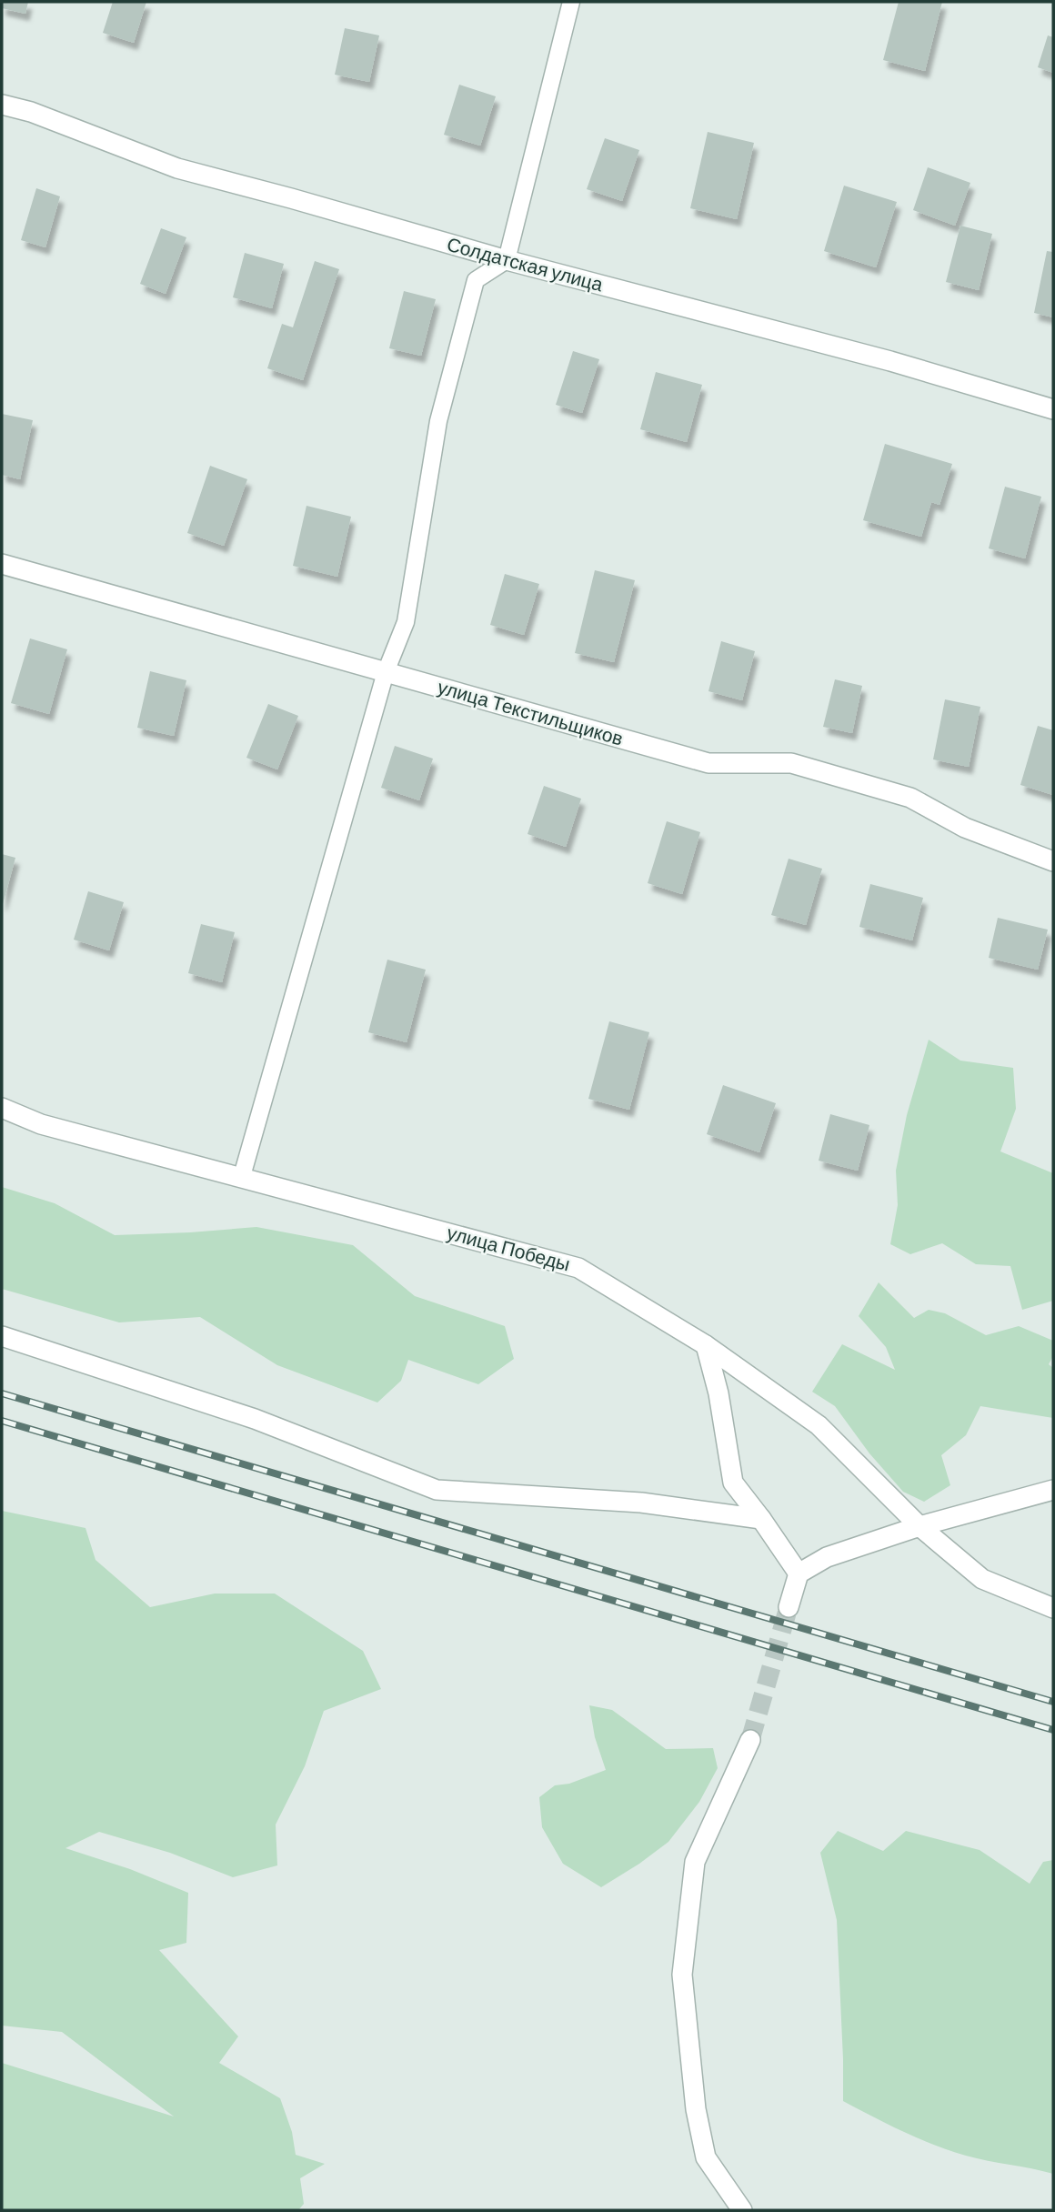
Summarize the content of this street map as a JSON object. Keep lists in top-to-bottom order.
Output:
{
  "streets": {
    "street": ["Солдатская улица", "улица Текстильщиков", "улица Победы"]
  }
}
